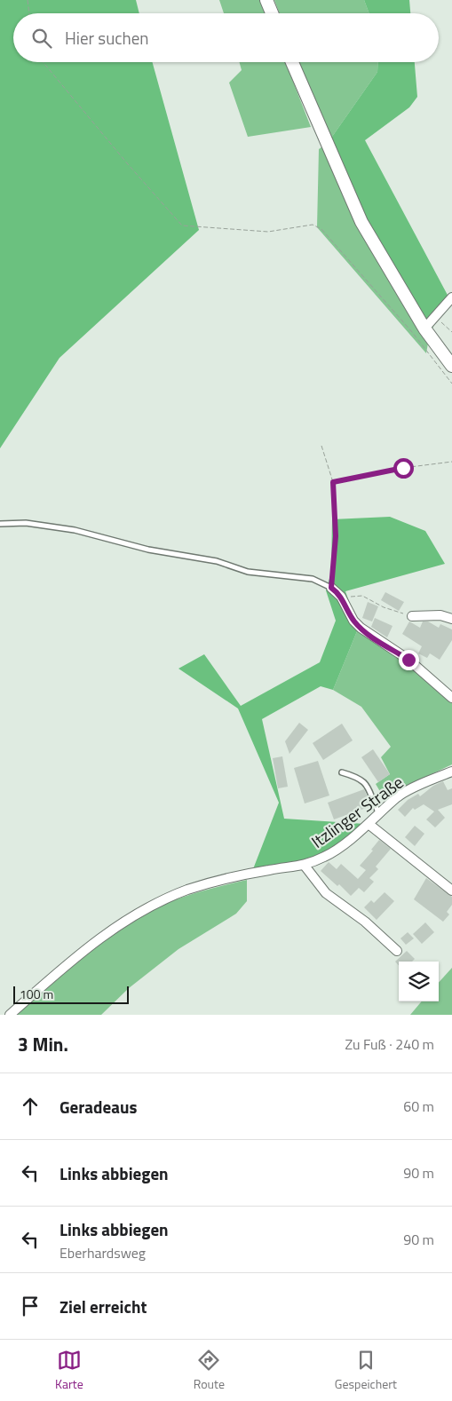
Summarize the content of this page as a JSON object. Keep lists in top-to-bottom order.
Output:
{
  "streets": {
    "street": ["Itzlinger Straße"]
  },
  "scale_bar": "100 m",
  "page": {
    "search": "Hier suchen",
    "scale": "100 m",
    "heading": ["3 Min.", "Zu Fuß · 240 m"],
    "list": [
      ["Geradeaus", "60 m"],
      ["Links abbiegen", "90 m"],
      ["Links abbiegen", "Eberhardsweg", "90 m"],
      "Ziel erreicht"
    ],
    "nav": ["Karte", "Route", "Gespeichert"]
  }
}
